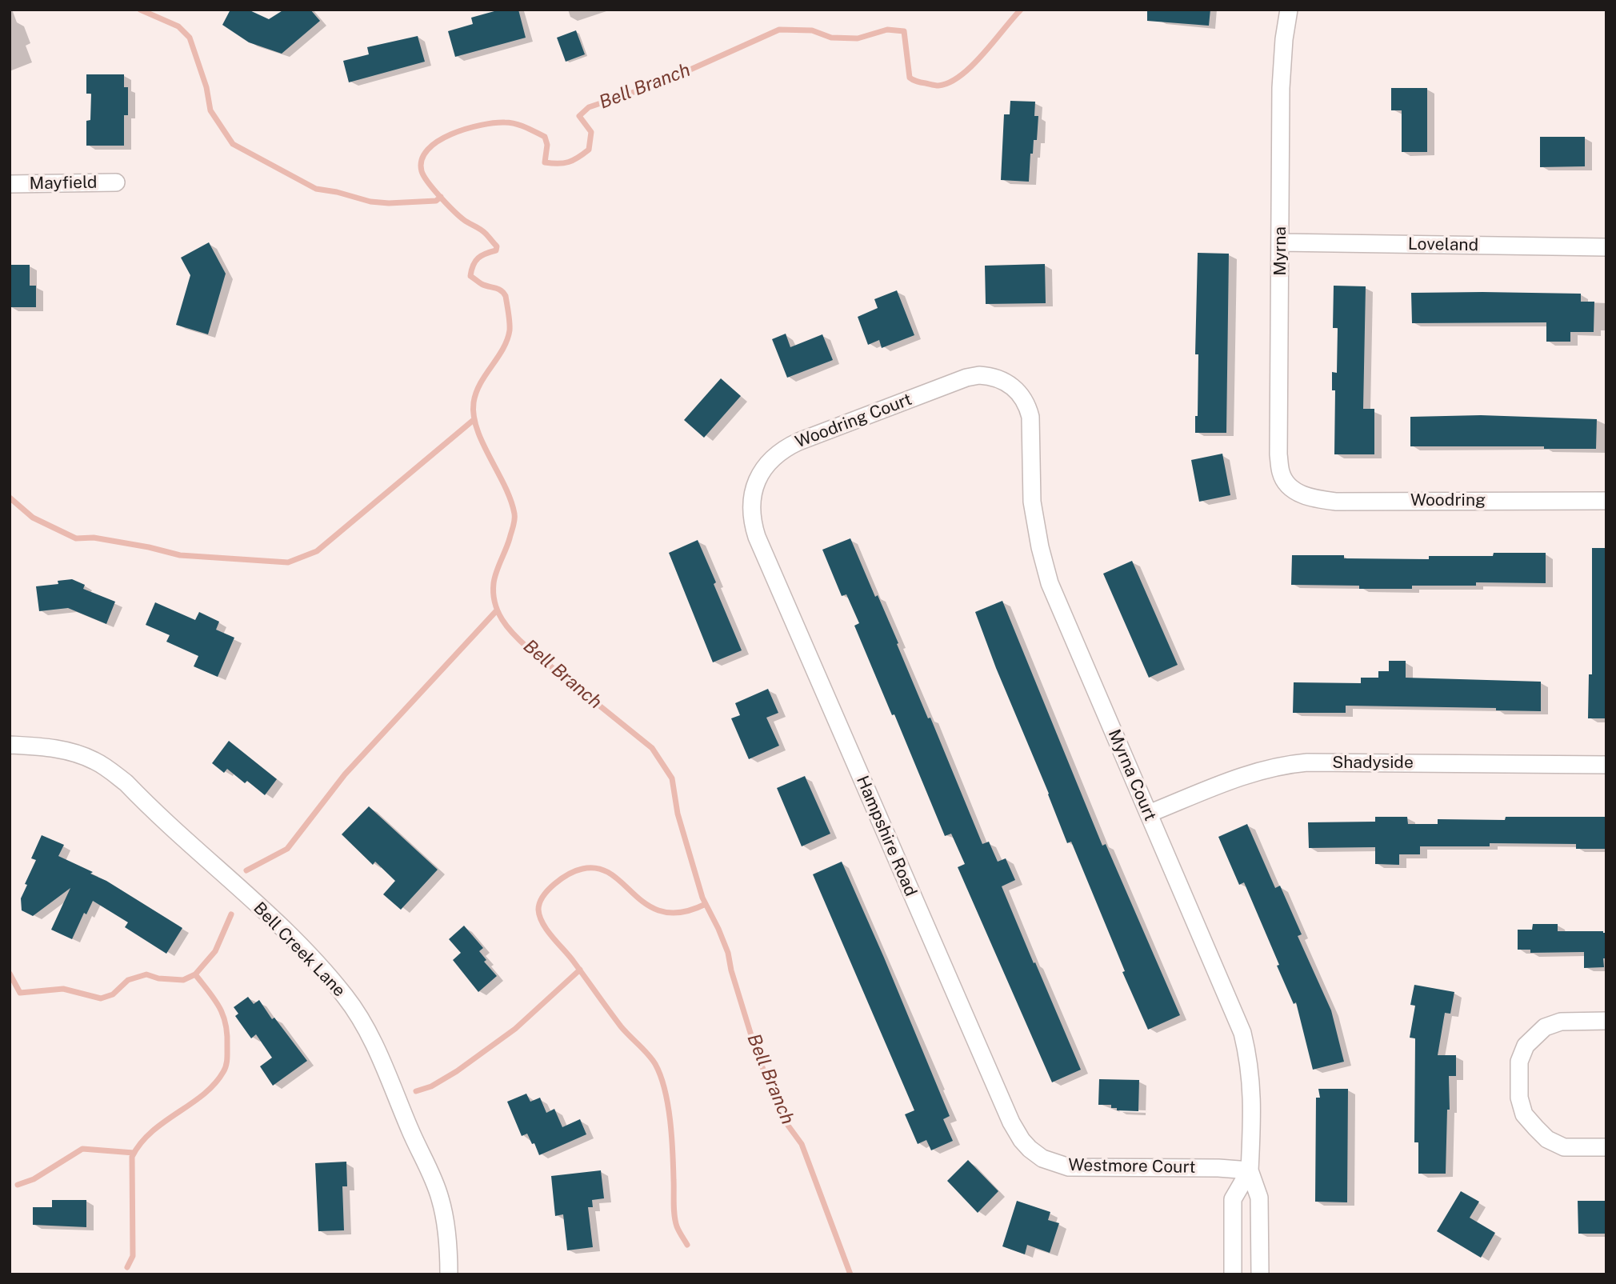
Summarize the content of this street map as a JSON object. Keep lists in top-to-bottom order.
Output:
{
  "streets": {
    "street": [
      "Mayfield",
      "Loveland",
      "Myrna",
      "Woodring Court",
      "Woodring",
      "Shadyside",
      "Myrna Court",
      "Hampshire Road",
      "Bell Creek Lane",
      "Westmore Court"
    ]
  },
  "crossings": [
    ["Loveland", "Myrna"],
    ["Myrna", "Woodring"],
    ["Woodring Court", "Myrna Court"],
    ["Woodring Court", "Hampshire Road"],
    ["Shadyside", "Myrna Court"],
    ["Myrna Court", "Westmore Court"],
    ["Hampshire Road", "Westmore Court"]
  ],
  "water": ["Bell Branch"]
}
